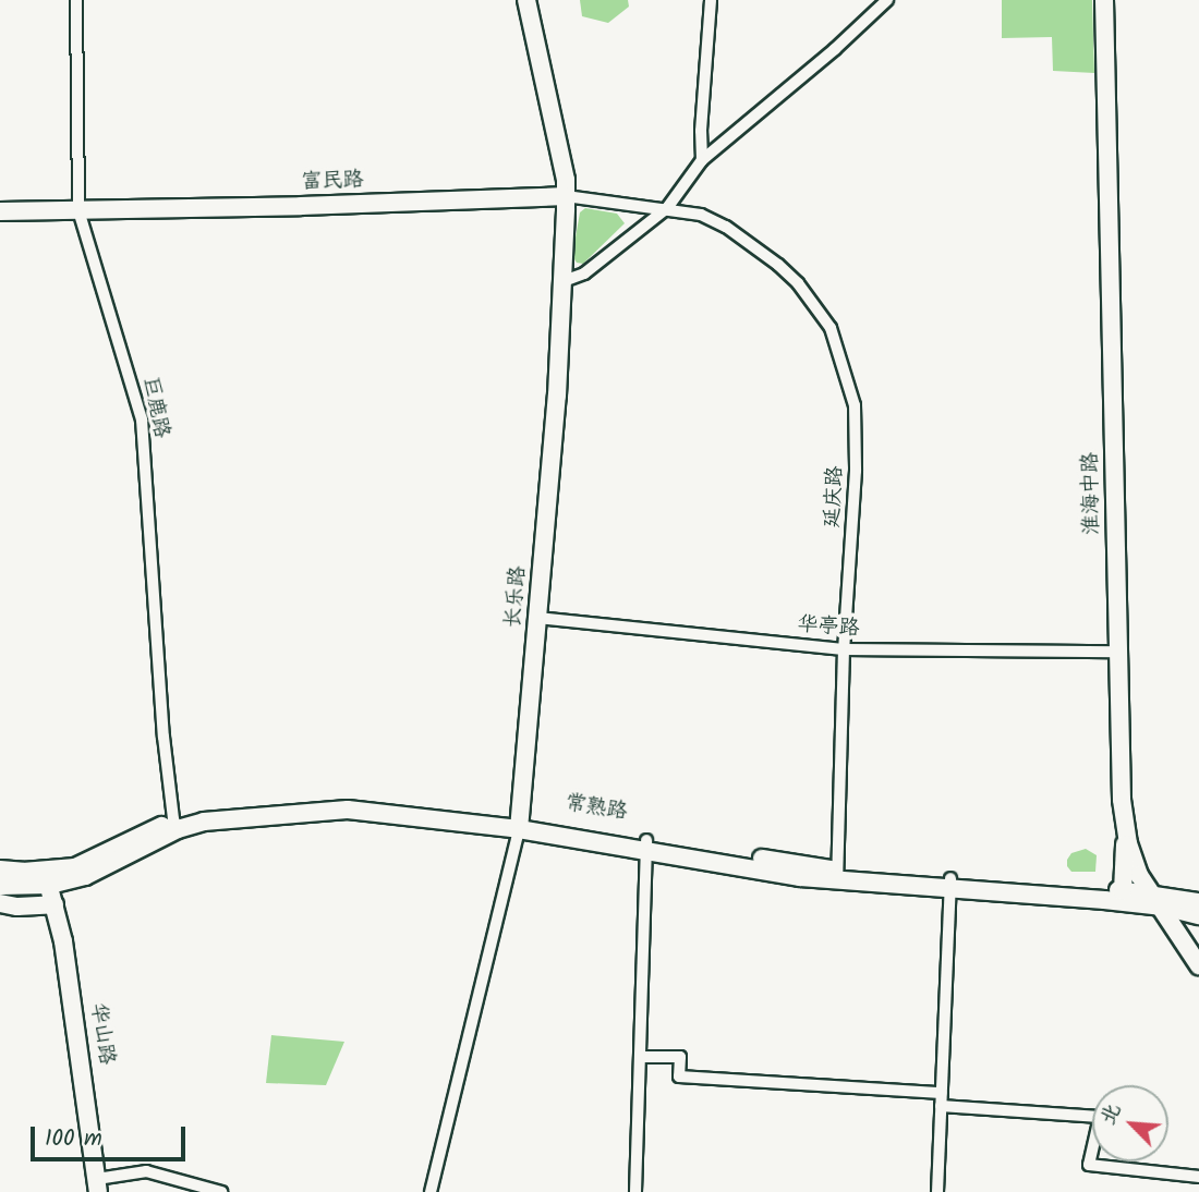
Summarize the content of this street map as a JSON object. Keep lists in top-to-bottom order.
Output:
{
  "streets": {
    "main road": [
      "富民路",
      "淮海中路",
      "长乐路",
      "常熟路",
      "华山路"
    ],
    "street": ["巨鹿路", "延庆路", "华亭路"]
  },
  "crossings": [
    ["富民路", "巨鹿路"],
    ["富民路", "延庆路"],
    ["富民路", "长乐路"],
    ["巨鹿路", "常熟路"],
    ["淮海中路", "华亭路"],
    ["淮海中路", "常熟路"],
    ["延庆路", "华亭路"],
    ["延庆路", "常熟路"],
    ["长乐路", "华亭路"],
    ["长乐路", "常熟路"],
    ["常熟路", "华山路"]
  ],
  "scale_bar": "100 m",
  "north": "top left"
}
